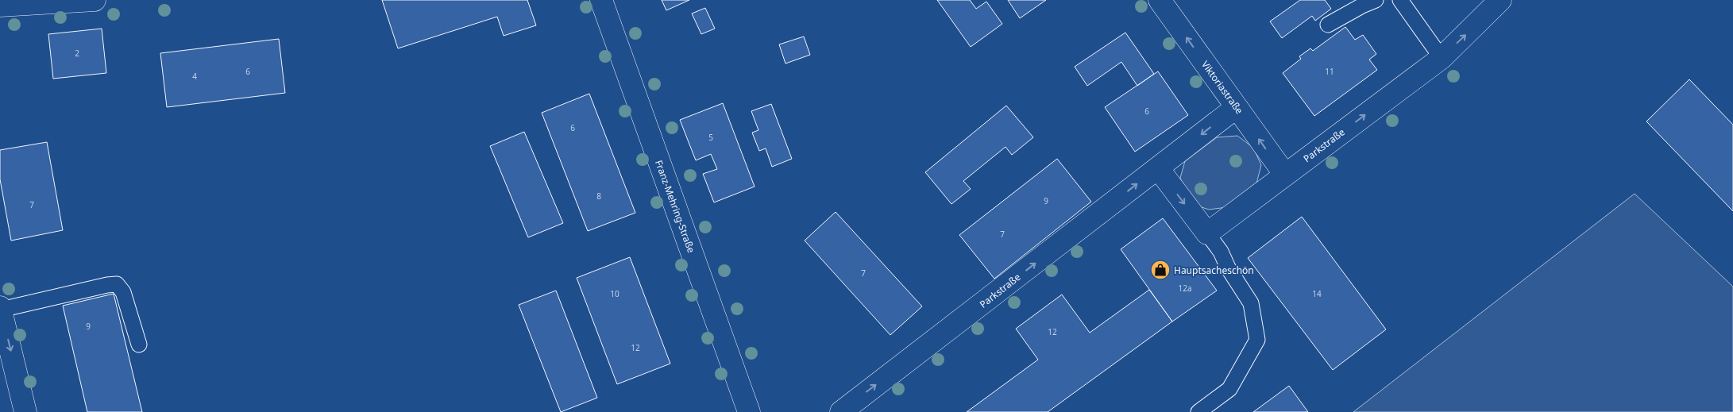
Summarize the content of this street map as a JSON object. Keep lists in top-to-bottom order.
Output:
{
  "streets": {
    "street": ["Viktoriastraße", "Parkstraße", "Franz-Mehring-Straße"]
  },
  "crossings": [
    ["Viktoriastraße", "Parkstraße"]
  ],
  "places": {
    "shop": ["Hauptsacheschön"]
  },
  "house_numbers": [
    "2",
    "6",
    "11",
    "4",
    "6",
    "6",
    "5",
    "8",
    "9",
    "7",
    "7",
    "7",
    "12a",
    "10",
    "14",
    "9",
    "12",
    "12"
  ]
}
